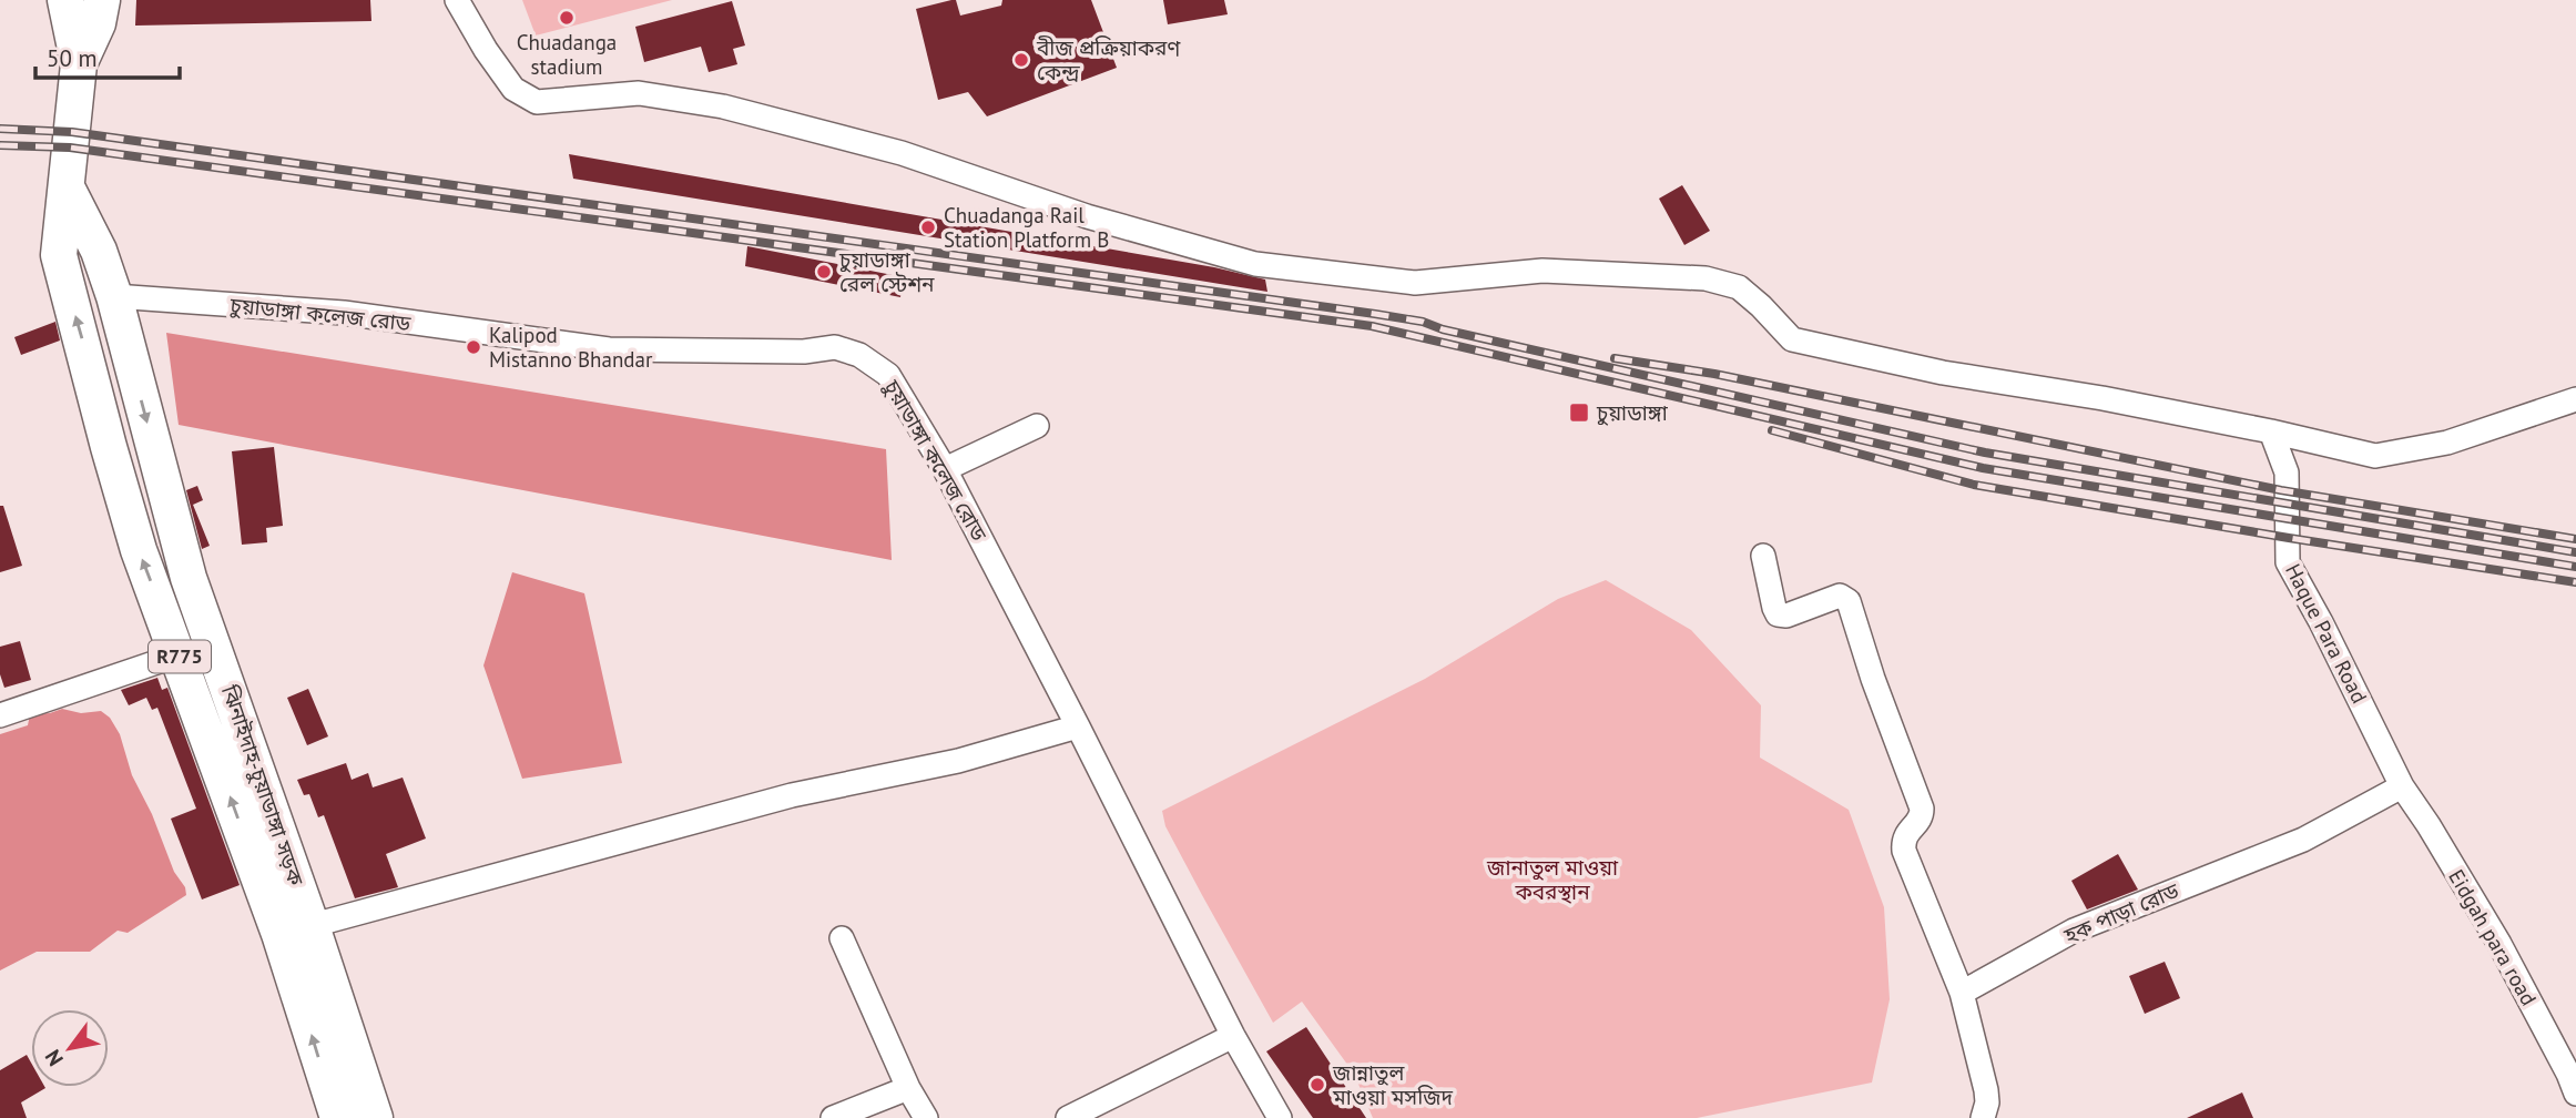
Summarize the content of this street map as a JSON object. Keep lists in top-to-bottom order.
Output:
{
  "streets": {
    "main road": ["R775", "ঝিনাইদাহ-চুয়াডাঙ্গা সড়ক"],
    "street": [
      "চুয়াডাঙ্গা কলেজ রোড",
      "Haque Para Road",
      "হক পাড়া রোড",
      "Eidgah para road"
    ]
  },
  "crossings": [
    ["চুয়াডাঙ্গা কলেজ রোড", "ঝিনাইদাহ-চুয়াডাঙ্গা সড়ক"],
    ["Haque Para Road", "হক পাড়া রোড"],
    ["Haque Para Road", "Eidgah para road"],
    ["হক পাড়া রোড", "Eidgah para road"]
  ],
  "parks": ["জানাতুল মাওয়া কবরস্থান"],
  "places": {
    "other": [
      "Chuadanga stadium",
      "বীজ প্রক্রিয়াকরণ কেন্দ্র",
      "Chuadanga Rail Station Platform B",
      "চুয়াডাঙ্গা রেল স্টেশন",
      "Kalipod Mistanno Bhandar",
      "জান্নাতুল মাওয়া মসজিদ"
    ],
    "transit": ["চুয়াডাঙ্গা"]
  },
  "scale_bar": "50 m",
  "north": "bottom left"
}
